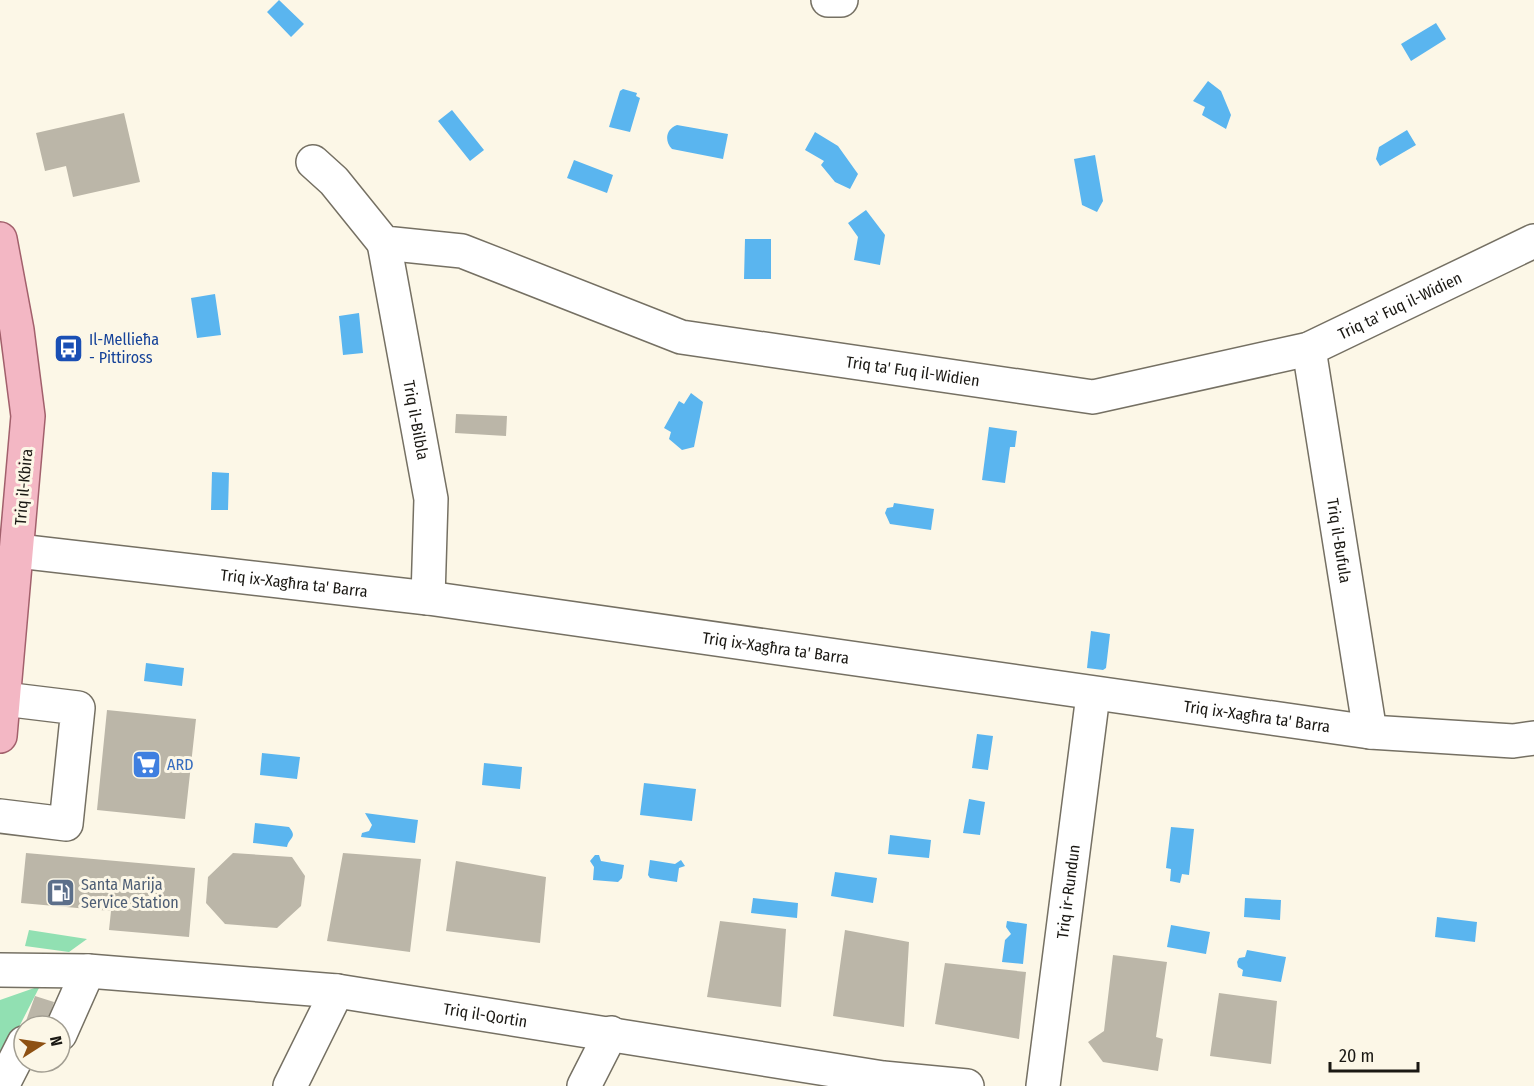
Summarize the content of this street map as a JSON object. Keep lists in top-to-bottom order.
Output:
{
  "streets": {
    "main road": ["Triq il-Kbira"],
    "street": [
      "Triq ta' Fuq il-Widien",
      "Triq il-Bilbla",
      "Triq il-Bufula",
      "Triq ix-Xagħra ta' Barra",
      "Triq ir-Rundun",
      "Triq il-Qortin"
    ]
  },
  "crossings": [
    ["Triq ta' Fuq il-Widien", "Triq il-Bilbla"],
    ["Triq ta' Fuq il-Widien", "Triq il-Bufula"],
    ["Triq il-Bilbla", "Triq ix-Xagħra ta' Barra"],
    ["Triq il-Kbira", "Triq ix-Xagħra ta' Barra"],
    ["Triq il-Bufula", "Triq ix-Xagħra ta' Barra"],
    ["Triq ix-Xagħra ta' Barra", "Triq ir-Rundun"]
  ],
  "places": {
    "bus stop": ["Il-Mellieħa - Pittiross"],
    "supermarket": ["ARD"],
    "fuel station": ["Santa Marija Service Station"]
  },
  "scale_bar": "20 m",
  "north": "right"
}
